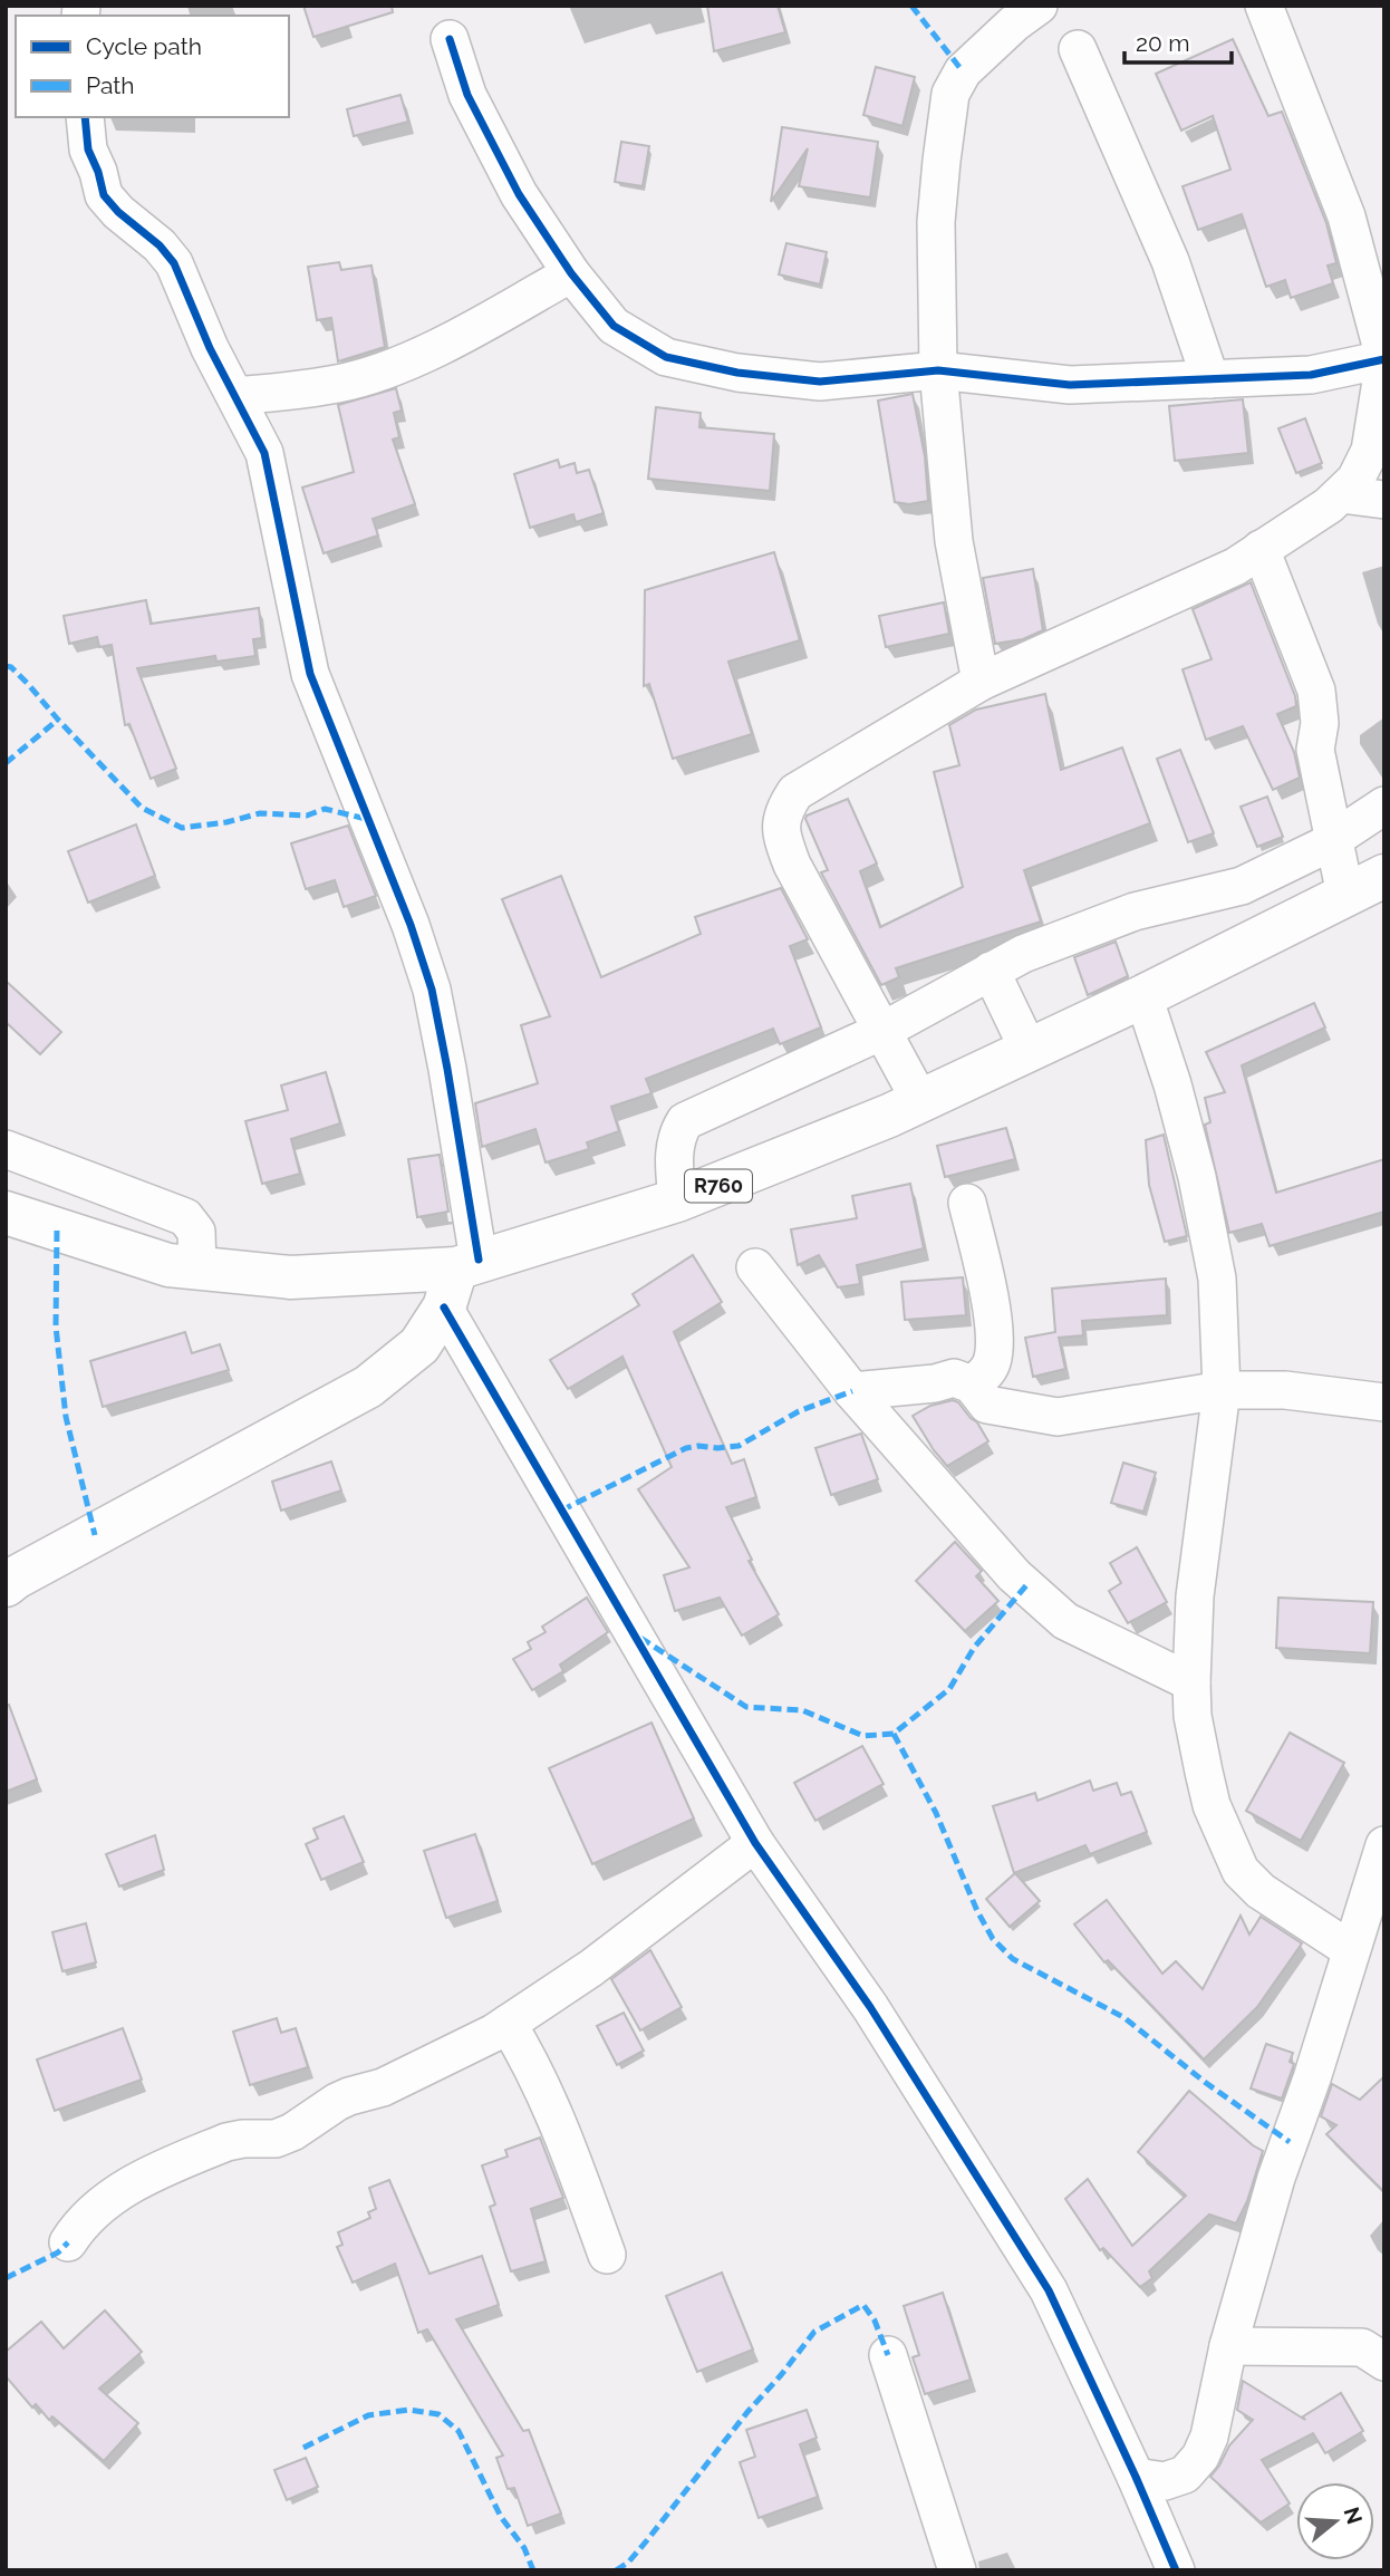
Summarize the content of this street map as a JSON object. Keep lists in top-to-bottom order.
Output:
{
  "streets": {
    "main road": ["R760"]
  },
  "legend": ["Cycle path", "Path"],
  "scale_bar": "20 m",
  "north": "right"
}
